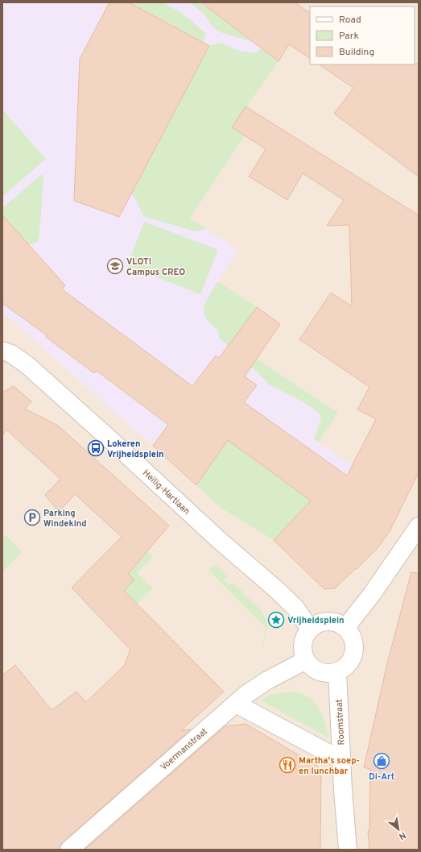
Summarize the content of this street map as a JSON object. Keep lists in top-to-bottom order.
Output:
{
  "streets": {
    "street": ["Heilig-Hartlaan", "Roomstraat", "Voermanstraat"]
  },
  "crossings": [
    ["Heilig-Hartlaan", "Roomstraat"],
    ["Heilig-Hartlaan", "Voermanstraat"],
    ["Roomstraat", "Voermanstraat"]
  ],
  "places": {
    "school or university": ["VLOT! Campus CREO"],
    "bus stop": ["Lokeren Vrijheidsplein"],
    "parking": ["Parking Windekind"],
    "place": ["Vrijheidsplein"],
    "shop": ["Di-Art"],
    "restaurant": ["Martha's soep- en lunchbar"]
  },
  "legend": ["Road", "Park", "Building"],
  "north": "bottom right"
}
